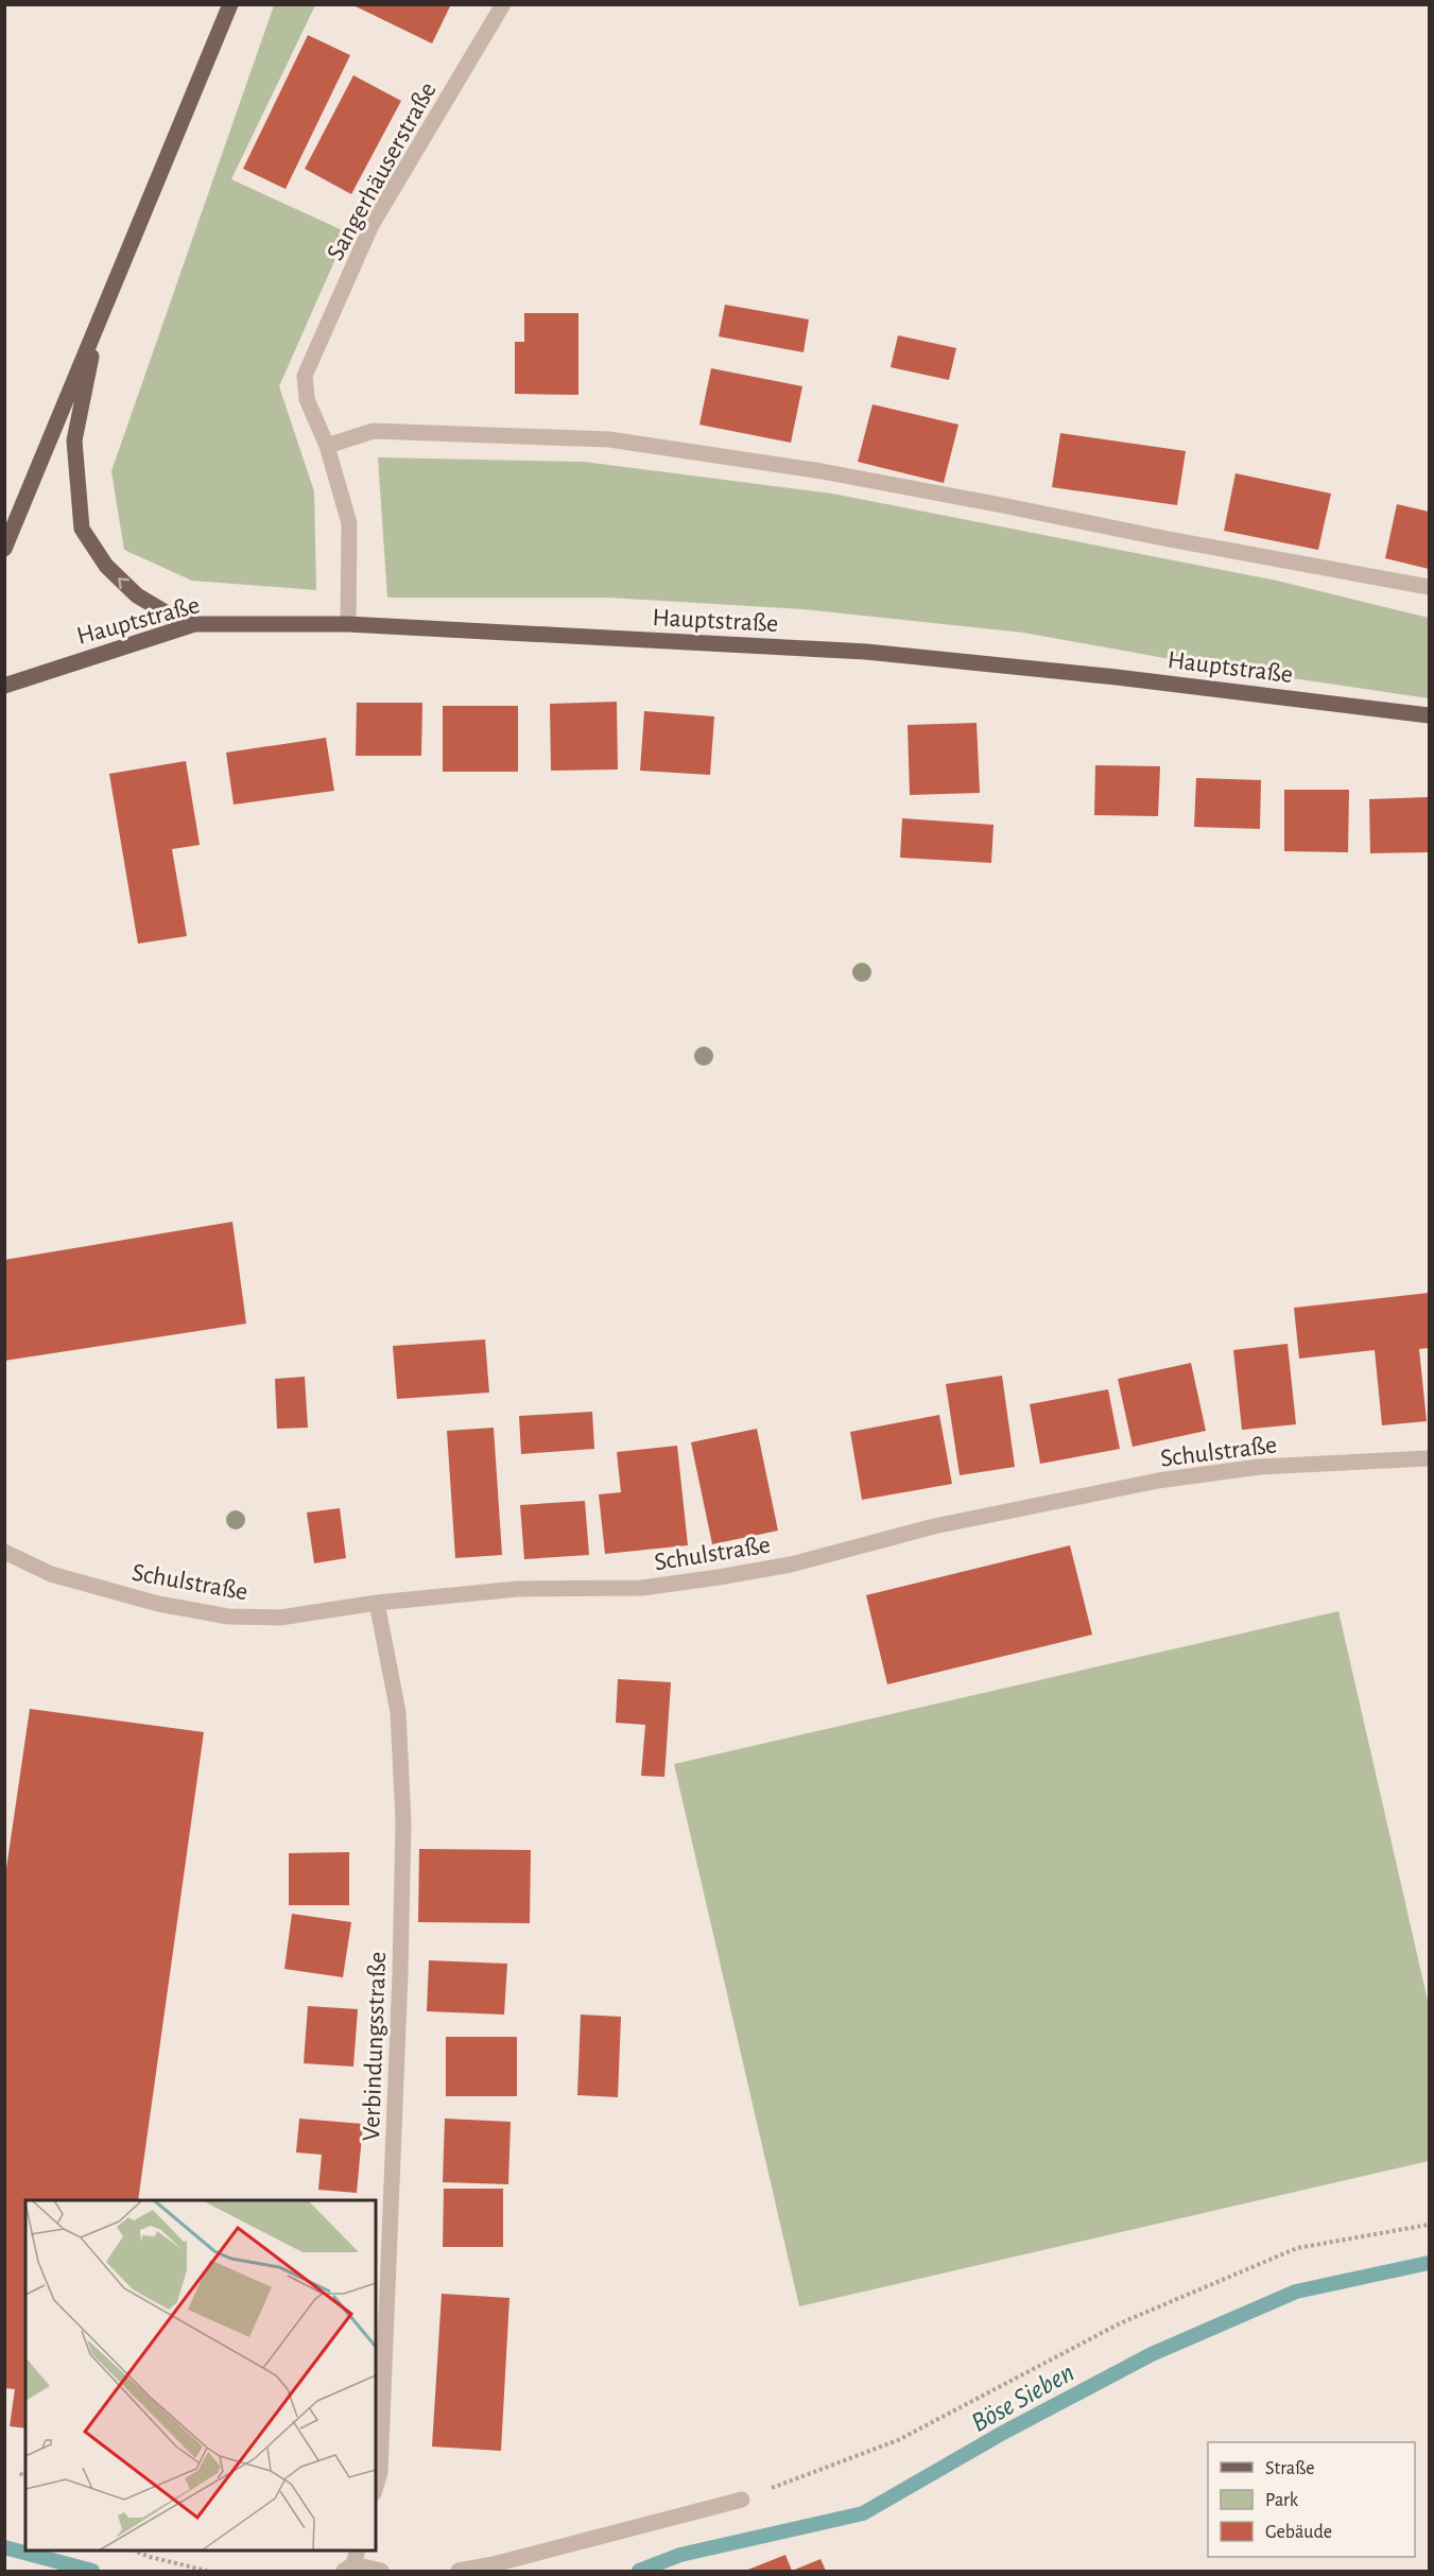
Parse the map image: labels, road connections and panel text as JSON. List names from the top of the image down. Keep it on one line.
{"streets":{"main road":["Hauptstraße"],"street":["Sangerhäuserstraße","Schulstraße","Verbindungsstraße"]},"crossings":[["Sangerhäuserstraße","Hauptstraße"],["Schulstraße","Verbindungsstraße"]],"water":["Böse Sieben"],"legend":["Straße","Park","Gebäude"]}
